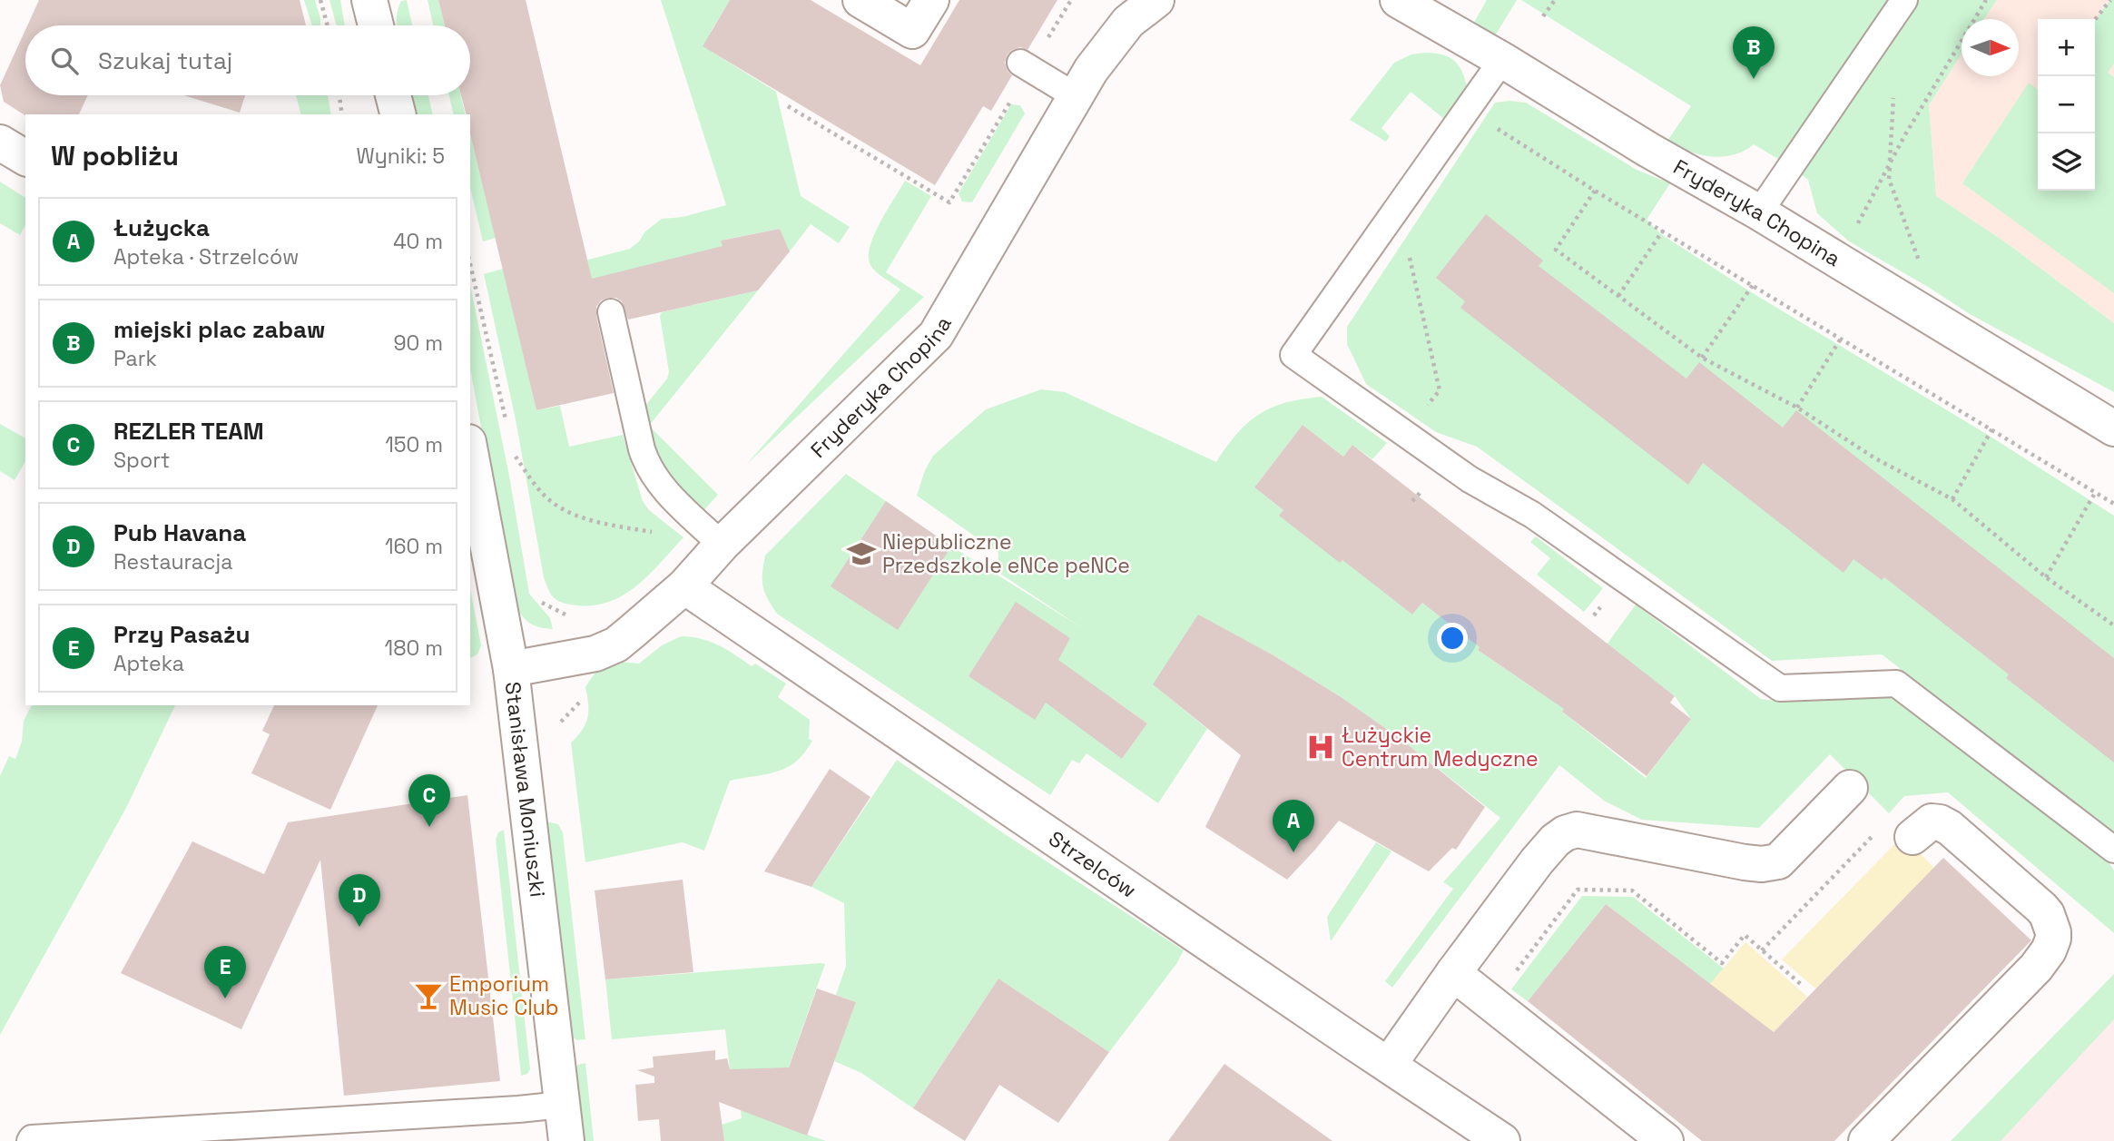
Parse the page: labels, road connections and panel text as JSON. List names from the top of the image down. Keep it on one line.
{"streets":{"street":["Fryderyka Chopina","Stanisława Moniuszki","Strzelców"]},"crossings":[["Fryderyka Chopina","Stanisława Moniuszki"],["Fryderyka Chopina","Strzelców"]],"places":{"school or university":["Niepubliczne Przedszkole eNCe peNCe"],"hospital":["Łużyckie Centrum Medyczne"],"bar":["Emporium Music Club"]},"north":"right","page":{"map_buttons":["+","−"],"search":"Szukaj tutaj","pins":["B","C","A","D","E"],"heading":["W pobliżu","Wyniki: 5"],"list":[{"mark":"A","name":"Łużycka","note":"Apteka · Strzelców","value":"40 m"},{"mark":"B","name":"miejski plac zabaw","note":"Park","value":"90 m"},{"mark":"C","name":"REZLER TEAM","note":"Sport","value":"150 m"},{"mark":"D","name":"Pub Havana","note":"Restauracja","value":"160 m"},{"mark":"E","name":"Przy Pasażu","note":"Apteka","value":"180 m"}]}}
